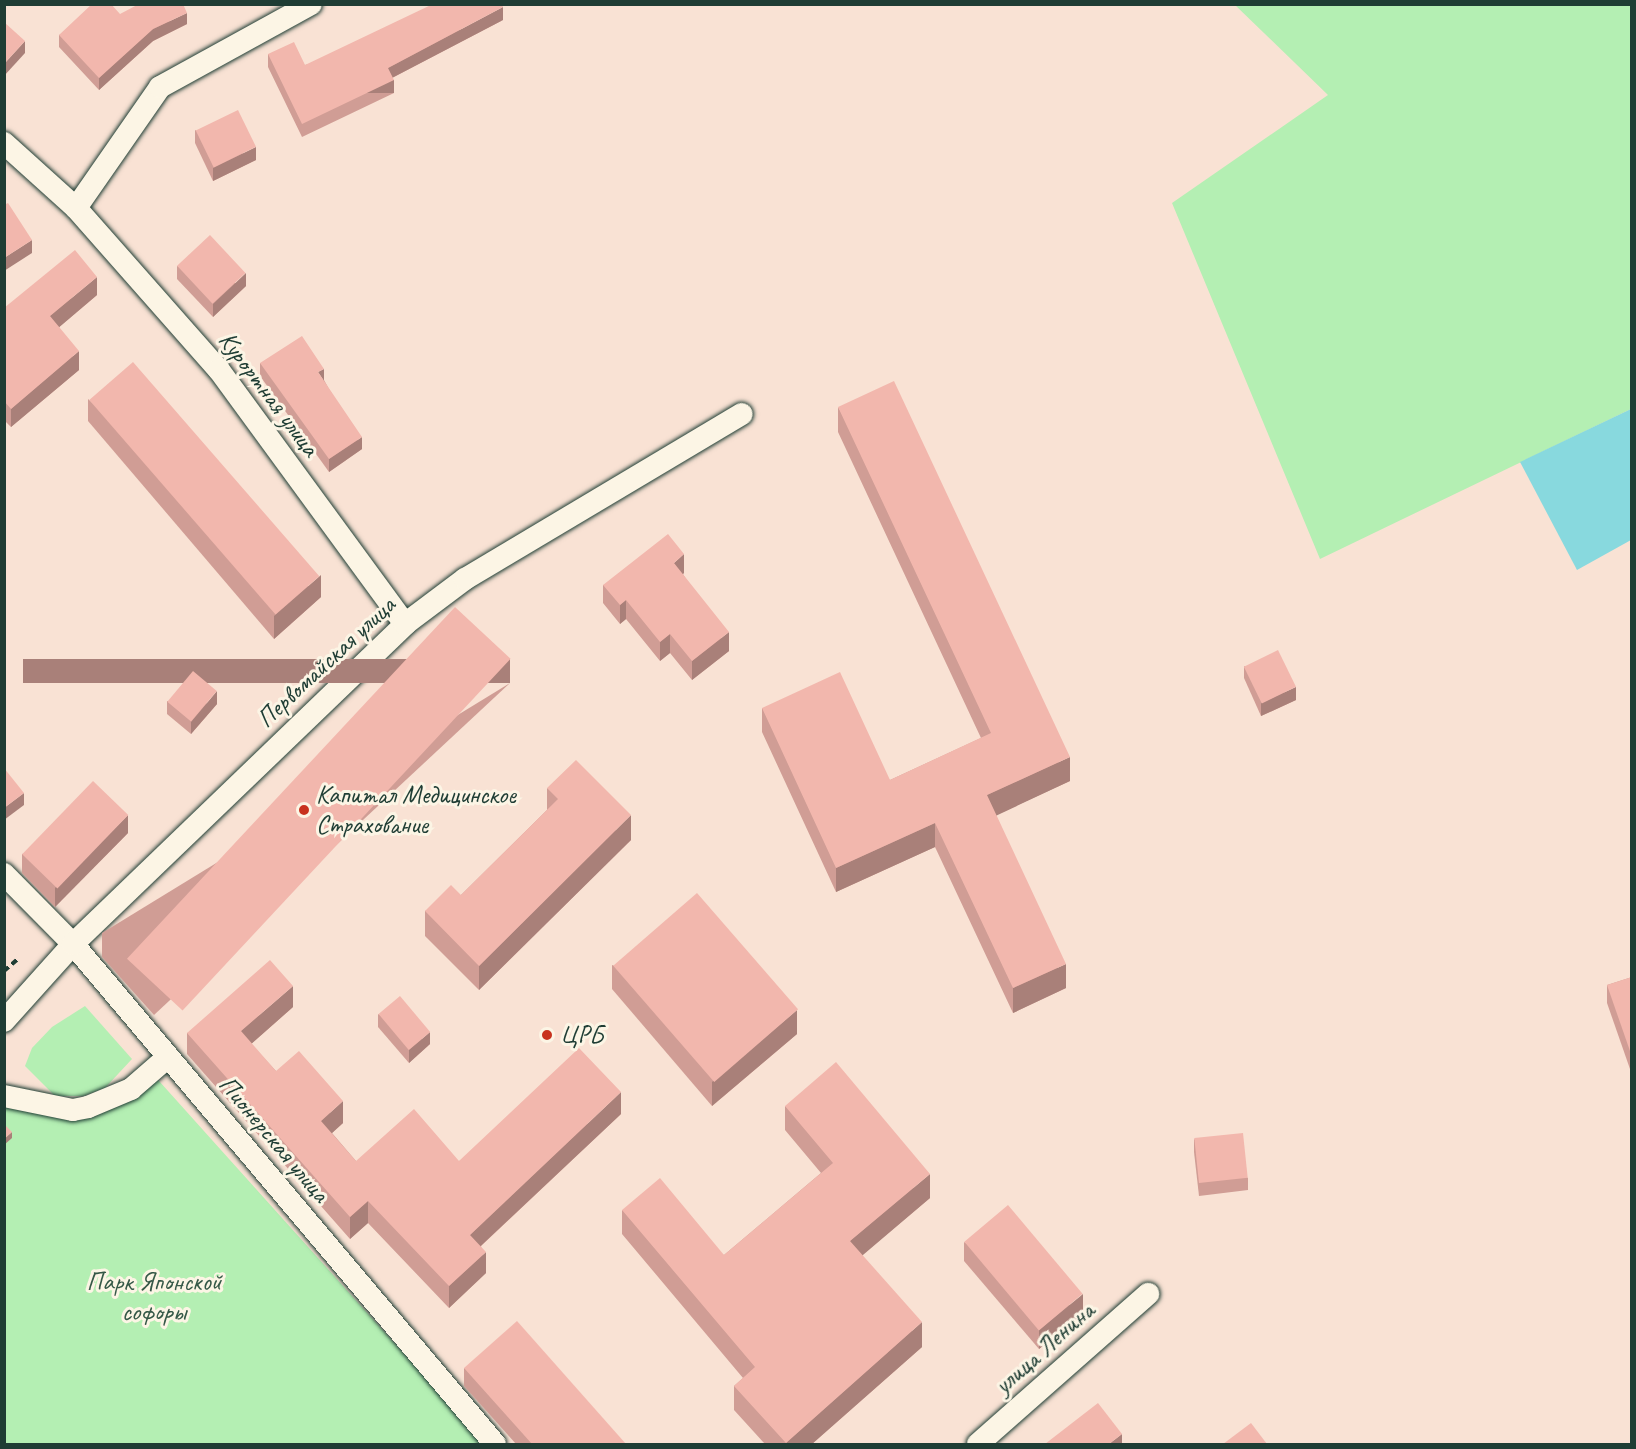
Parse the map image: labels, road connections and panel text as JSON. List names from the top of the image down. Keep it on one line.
{"streets":{"street":["Курортная улица","Первомайская улица","Пионерская улица","улица Ленина"]},"crossings":[["Курортная улица","Первомайская улица"],["Первомайская улица","Пионерская улица"]],"parks":["Парк Японской софоры"],"places":["Капитал Медицинское Страхование","ЦРБ"]}
